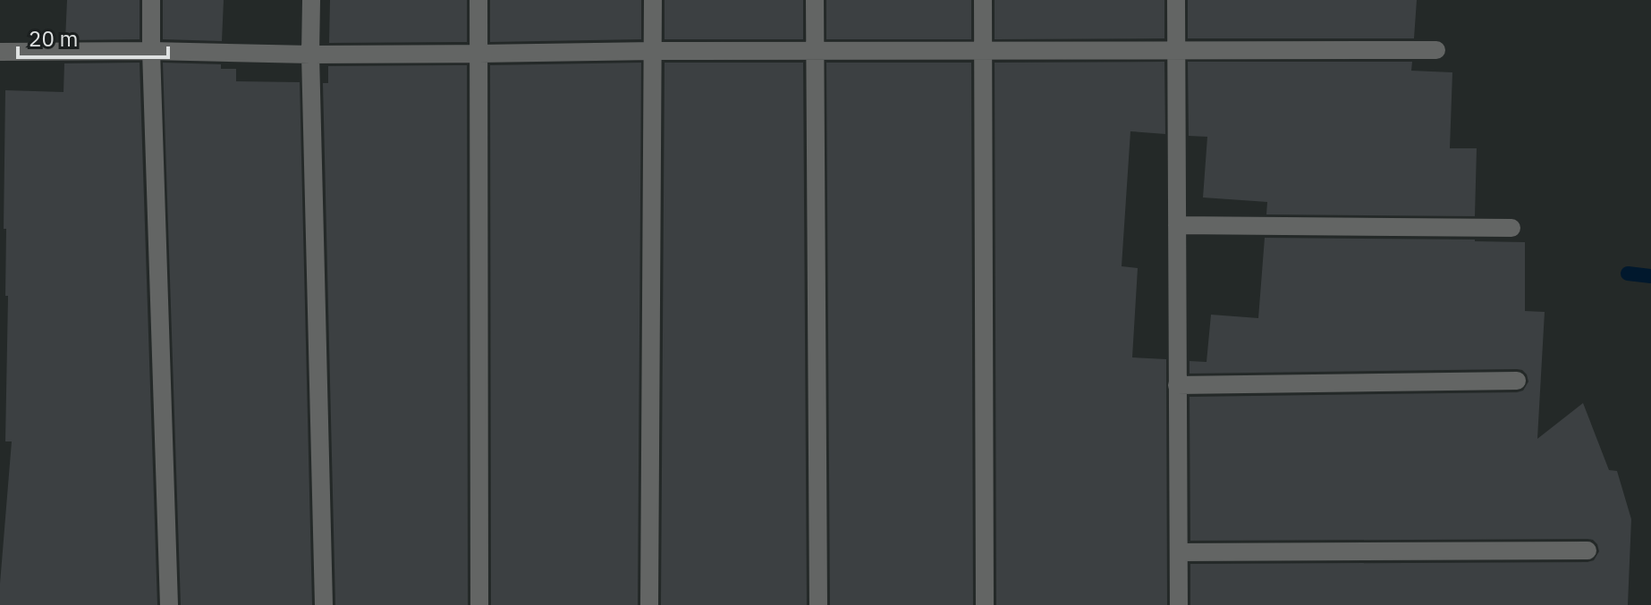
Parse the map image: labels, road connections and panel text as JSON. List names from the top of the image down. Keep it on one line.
{"scale_bar":"20 m"}
